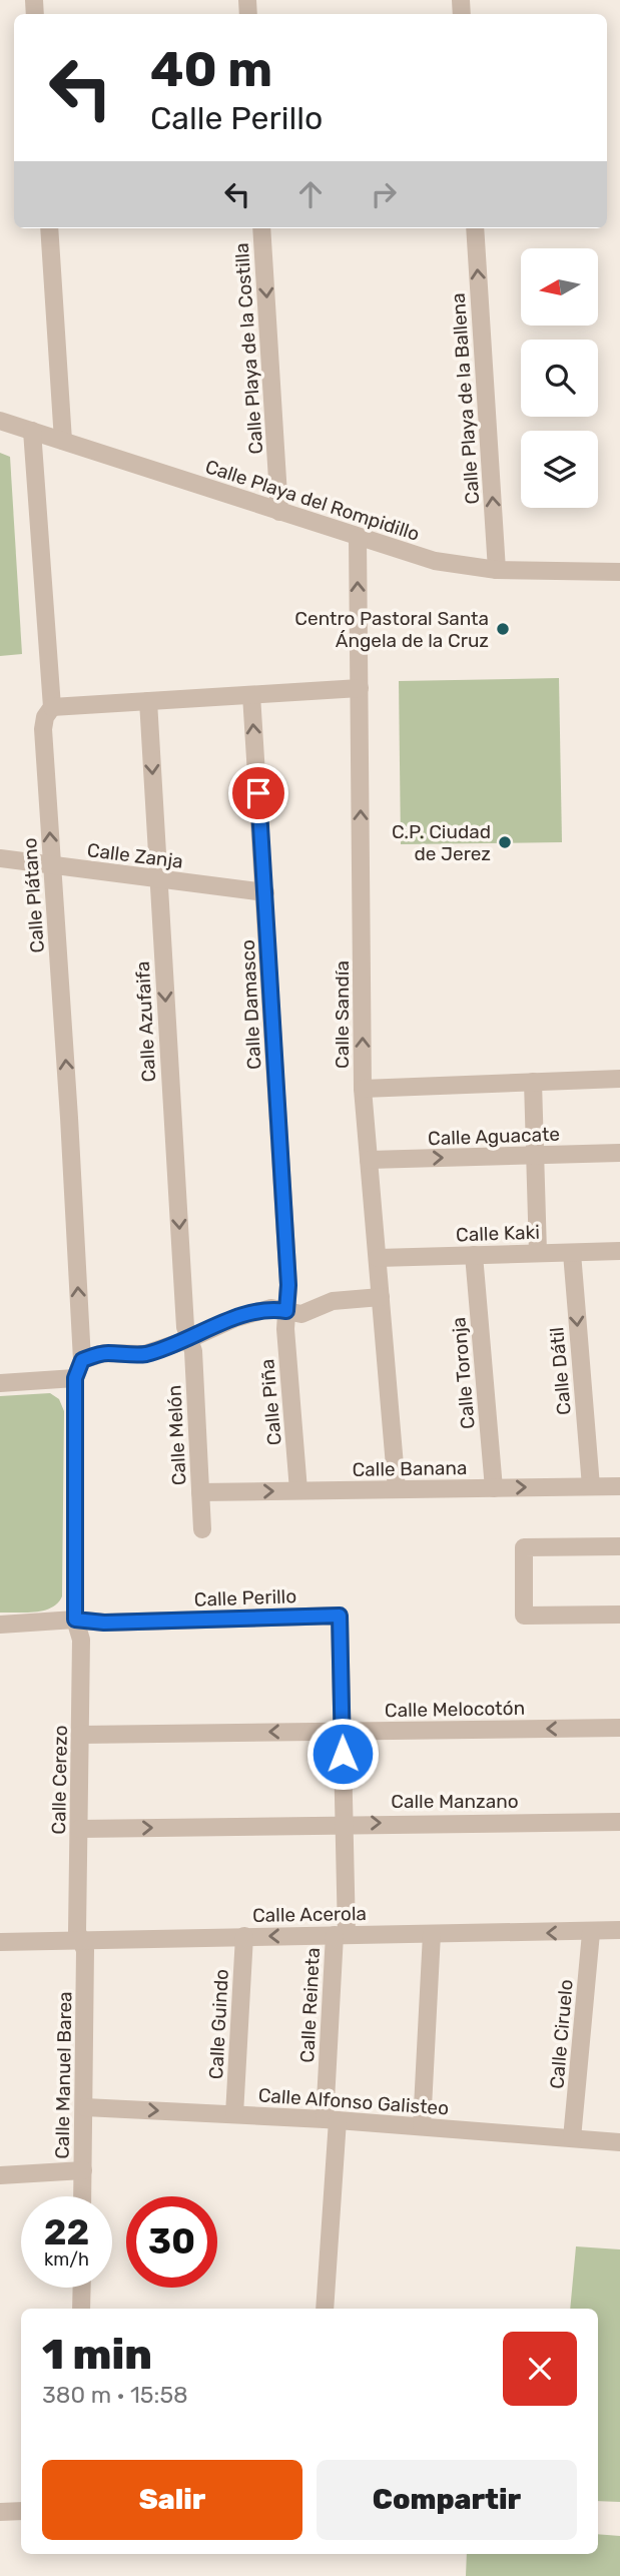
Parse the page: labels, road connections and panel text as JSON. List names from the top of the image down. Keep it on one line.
{"streets":{"street":["Calle Playa de la Costilla","Calle Playa de la Ballena","Calle Playa del Rompidillo","Calle Zanja","Calle Plátano","Calle Damasco","Calle Sandía","Calle Azufaifa","Calle Aguacate","Calle Kaki","Calle Dátil","Calle Toronja","Calle Piña","Calle Melón","Calle Banana","Calle Perillo","Calle Melocotón","Calle Cerezo","Calle Manzano","Calle Acerola","Calle Reineta","Calle Guindo","Calle Ciruelo","Calle Manuel Barea","Calle Alfonso Galisteo"]},"crossings":[["Calle Playa de la Costilla","Calle Playa del Rompidillo"],["Calle Playa de la Ballena","Calle Playa del Rompidillo"],["Calle Playa del Rompidillo","Calle Plátano"],["Calle Playa del Rompidillo","Calle Sandía"],["Calle Zanja","Calle Plátano"],["Calle Zanja","Calle Damasco"],["Calle Zanja","Calle Azufaifa"],["Calle Damasco","Calle Piña"],["Calle Sandía","Calle Aguacate"],["Calle Sandía","Calle Kaki"],["Calle Sandía","Calle Banana"],["Calle Azufaifa","Calle Melón"],["Calle Kaki","Calle Dátil"],["Calle Kaki","Calle Toronja"],["Calle Dátil","Calle Banana"],["Calle Toronja","Calle Banana"],["Calle Piña","Calle Banana"],["Calle Melón","Calle Banana"],["Calle Perillo","Calle Melocotón"],["Calle Perillo","Calle Cerezo"],["Calle Perillo","Calle Manzano"],["Calle Perillo","Calle Acerola"],["Calle Perillo","Calle Reineta"],["Calle Melocotón","Calle Cerezo"],["Calle Cerezo","Calle Manzano"],["Calle Cerezo","Calle Acerola"],["Calle Cerezo","Calle Manuel Barea"],["Calle Acerola","Calle Reineta"],["Calle Acerola","Calle Guindo"],["Calle Acerola","Calle Ciruelo"],["Calle Acerola","Calle Manuel Barea"],["Calle Reineta","Calle Alfonso Galisteo"],["Calle Guindo","Calle Alfonso Galisteo"],["Calle Ciruelo","Calle Alfonso Galisteo"],["Calle Manuel Barea","Calle Alfonso Galisteo"]],"one_way":["Calle Playa de la Costilla","Calle Playa de la Ballena","Calle Plátano","Calle Sandía","Calle Azufaifa","Calle Dátil","Calle Banana","Calle Melocotón","Calle Manzano","Calle Acerola"],"places":["Centro Pastoral Santa Ángela de la Cruz","C.P. Ciudad de Jerez"],"north":"left","page":{"turn":["40 m","Calle Perillo"],"speed":"22 km/h","limit":"30","heading":["1 min","380 m · 15:58"],"buttons":["Salir","Compartir"]}}
